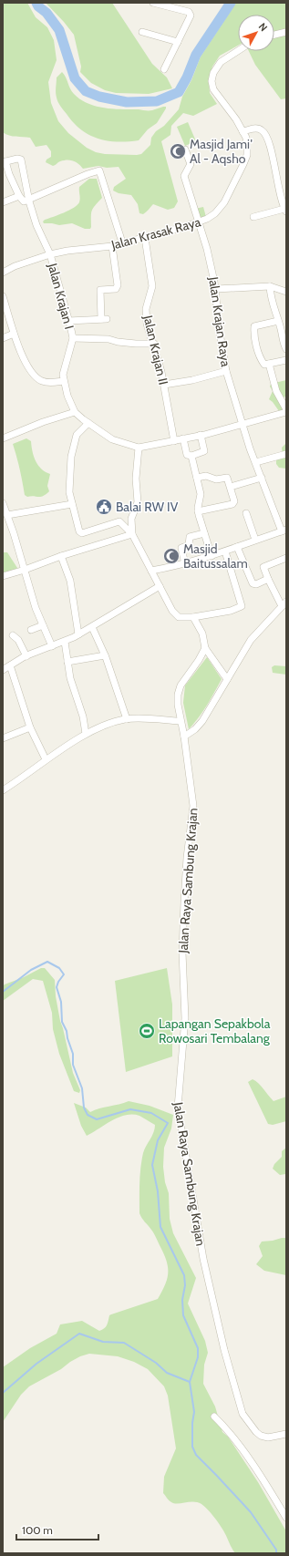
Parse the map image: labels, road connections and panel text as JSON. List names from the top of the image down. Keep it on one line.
{"streets":{"street":["Jalan Krasak Raya","Jalan Krajan I","Jalan Krajan Raya","Jalan Krajan II","Jalan Raya Sambung Krajan"]},"crossings":[["Jalan Krasak Raya","Jalan Krajan I"],["Jalan Krasak Raya","Jalan Krajan Raya"],["Jalan Krasak Raya","Jalan Krajan II"]],"places":{"mosque":["Masjid Jami' Al - Aqsho","Masjid Baitussalam"],"public building":["Balai RW IV"],"sports":["Lapangan Sepakbola Rowosari Tembalang"]},"scale_bar":"100 m","north":"top right"}
